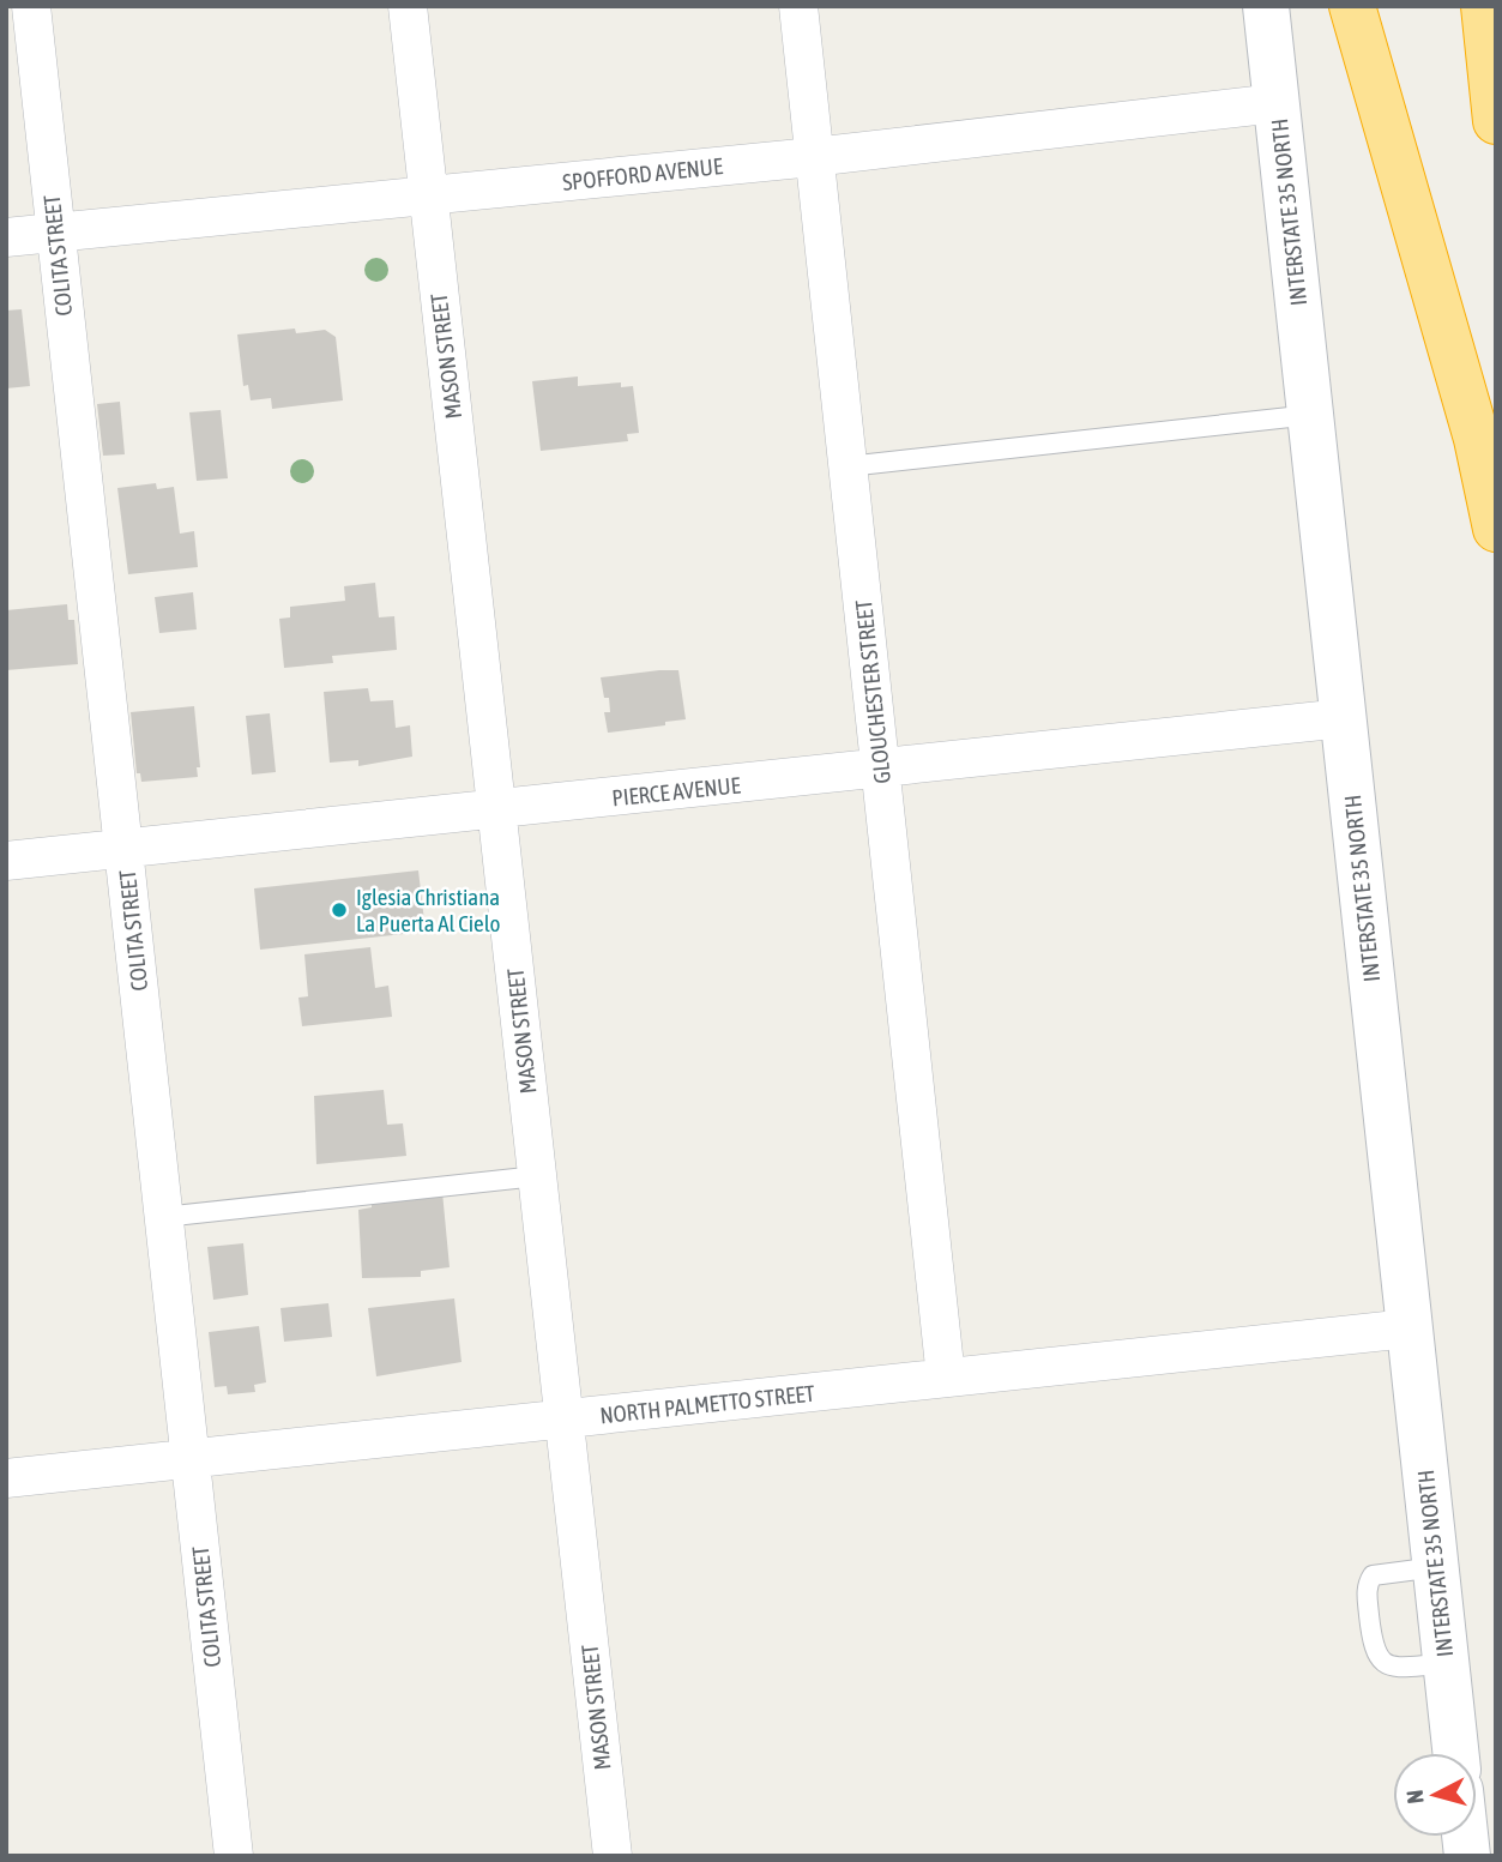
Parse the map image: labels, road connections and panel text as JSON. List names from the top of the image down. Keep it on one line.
{"streets":{"main road":["INTERSTATE 35 NORTH"],"street":["SPOFFORD AVENUE","COLITA STREET","MASON STREET","GLOUCHESTER STREET","PIERCE AVENUE","NORTH PALMETTO STREET"]},"crossings":[["SPOFFORD AVENUE","INTERSTATE 35 NORTH"],["SPOFFORD AVENUE","COLITA STREET"],["SPOFFORD AVENUE","MASON STREET"],["SPOFFORD AVENUE","GLOUCHESTER STREET"],["INTERSTATE 35 NORTH","PIERCE AVENUE"],["INTERSTATE 35 NORTH","NORTH PALMETTO STREET"],["COLITA STREET","PIERCE AVENUE"],["COLITA STREET","NORTH PALMETTO STREET"],["MASON STREET","PIERCE AVENUE"],["MASON STREET","NORTH PALMETTO STREET"],["GLOUCHESTER STREET","PIERCE AVENUE"],["GLOUCHESTER STREET","NORTH PALMETTO STREET"]],"places":["Iglesia Christiana La Puerta Al Cielo"],"north":"left"}
